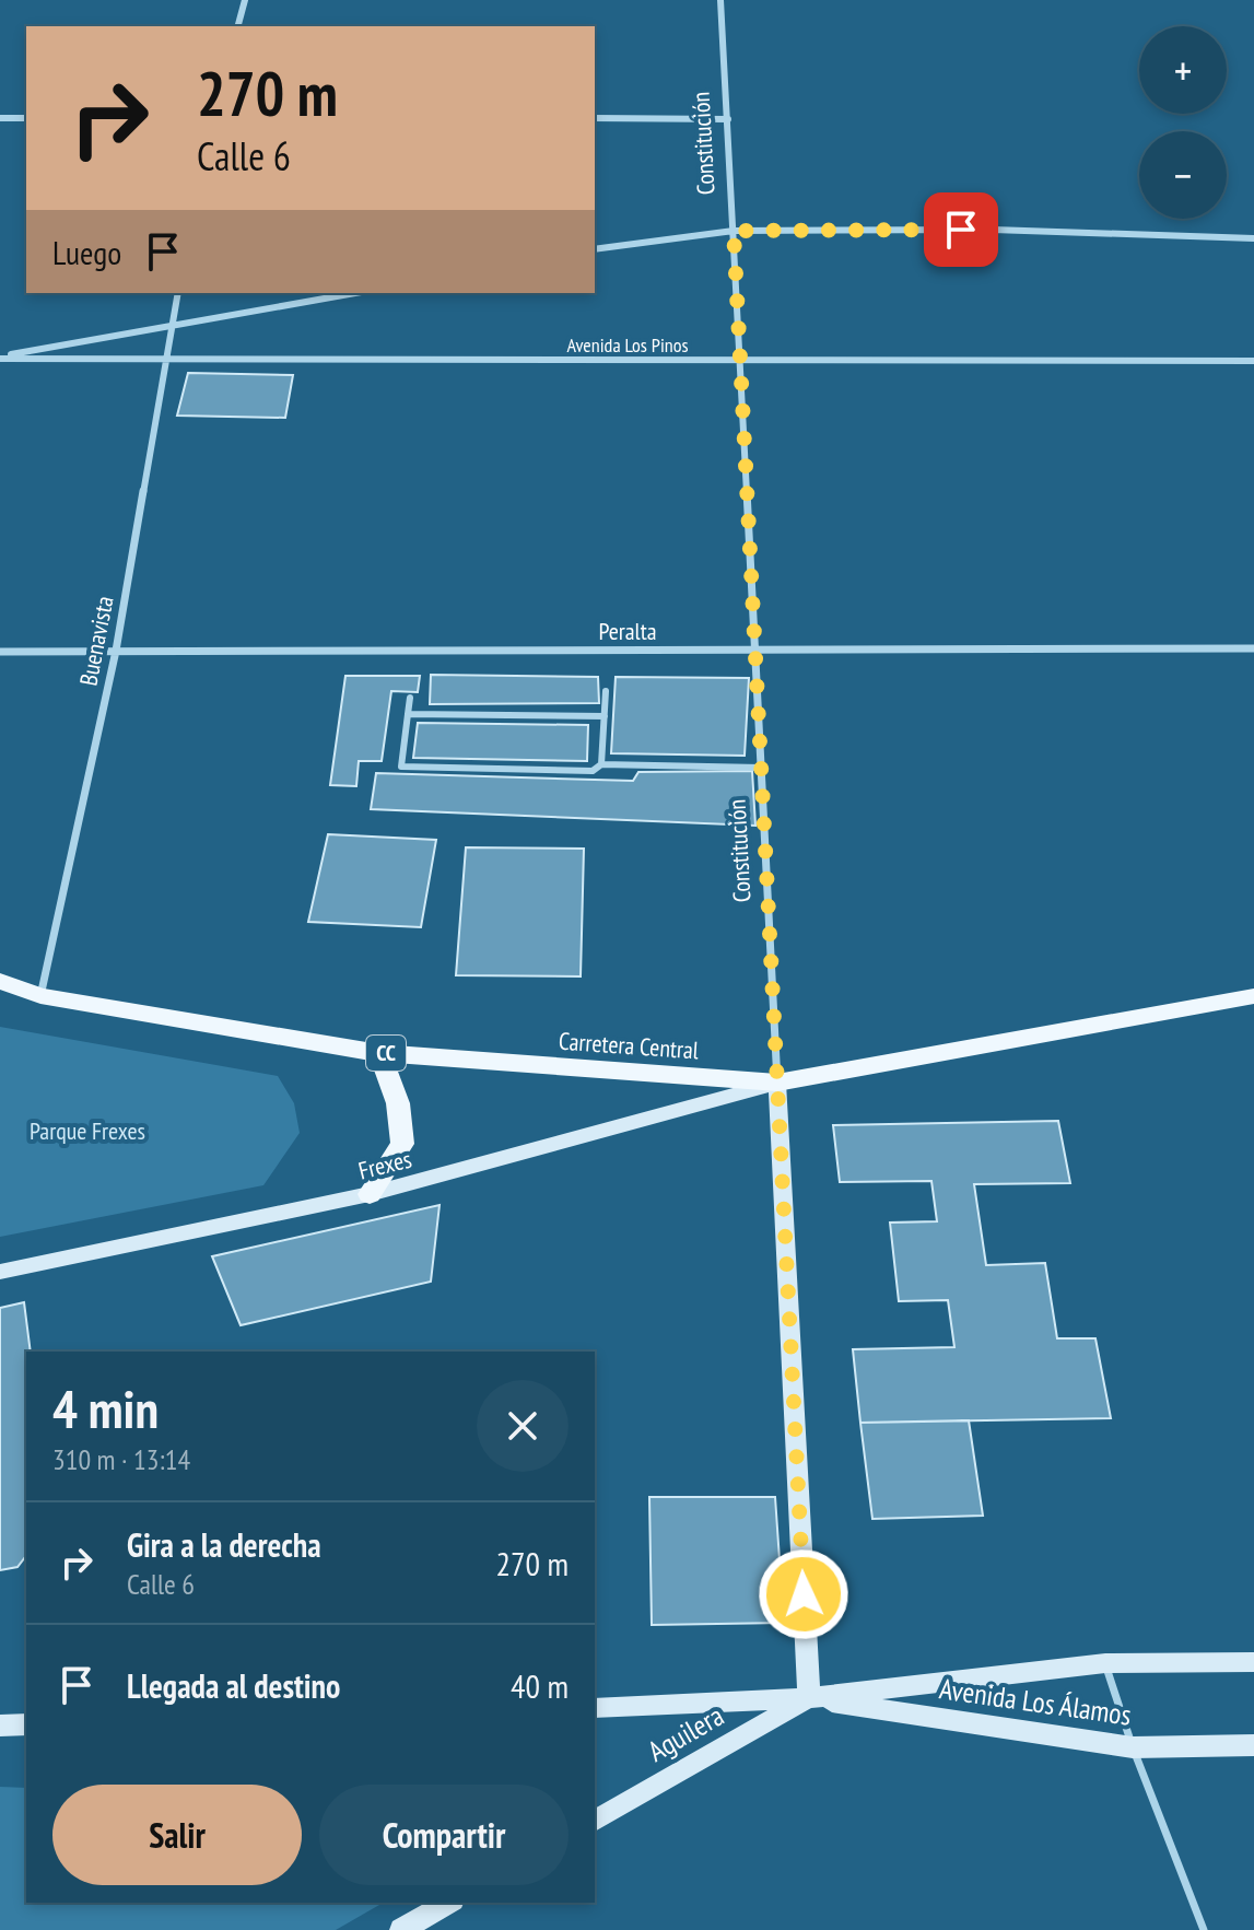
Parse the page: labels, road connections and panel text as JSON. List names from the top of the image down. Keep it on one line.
{"streets":{"main road":["Constitución","Carretera Central","CC","Frexes","Avenida Los Álamos","Aguilera"],"street":["Avenida Los Pinos","Peralta","Buenavista"]},"crossings":[["Constitución","Avenida Los Pinos"],["Constitución","Peralta"],["Constitución","Carretera Central"],["Constitución","Frexes"],["Constitución","Avenida Los Álamos"],["Constitución","Aguilera"],["Avenida Los Pinos","Buenavista"],["Peralta","Buenavista"],["Buenavista","Carretera Central"],["Carretera Central","Frexes"],["Avenida Los Álamos","Aguilera"]],"parks":["Parque Frexes"],"page":{"map_buttons":["+","−"],"turn":["270 m","Calle 6"],"then":"Luego","heading":["4 min","310 m · 13:14"],"list":[{"name":"Gira a la derecha","note":"Calle 6","value":"270 m"},{"name":"Llegada al destino","value":"40 m"}],"buttons":["Salir","Compartir"]}}
